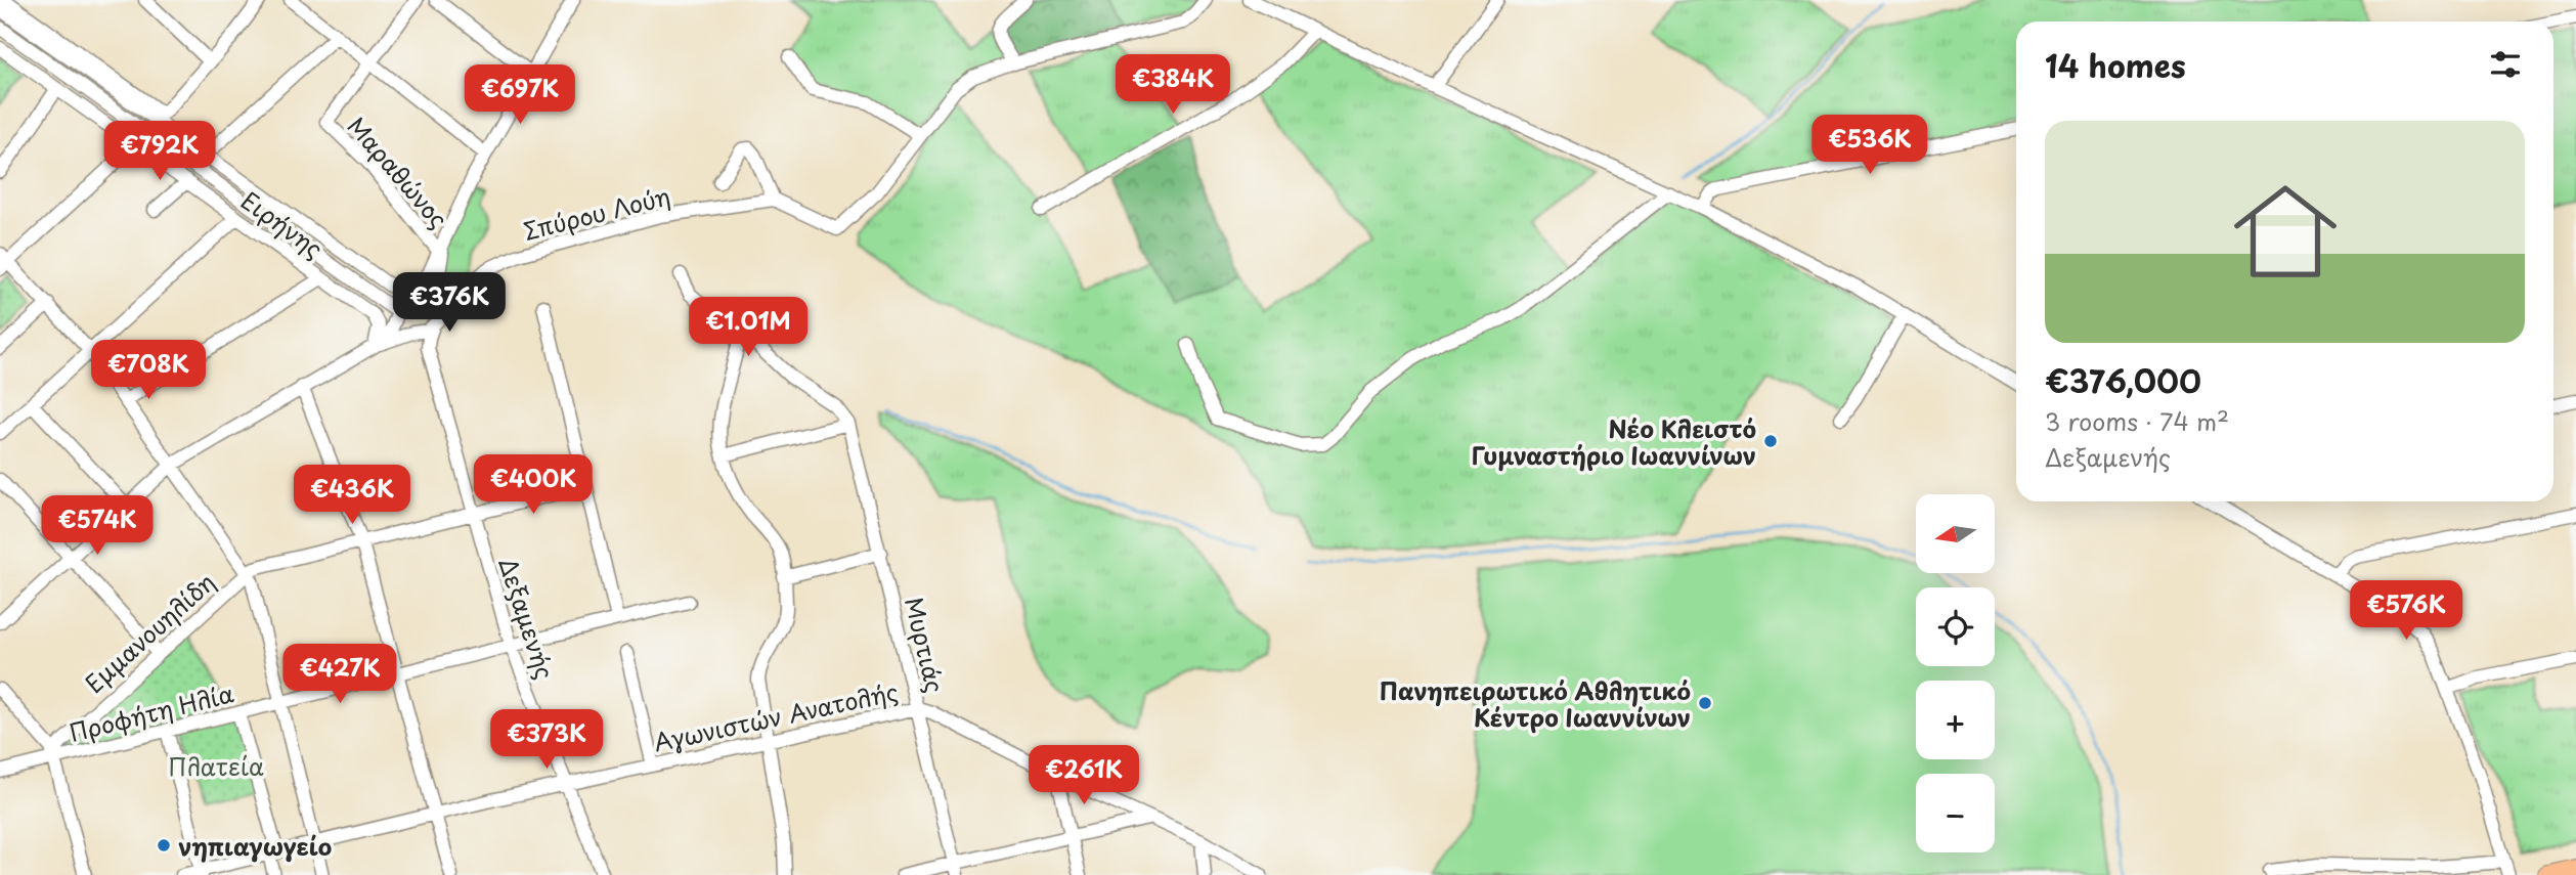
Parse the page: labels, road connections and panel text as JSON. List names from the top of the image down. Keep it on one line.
{"streets":{"street":["Μαραθώνος","Σπύρου Λούη","Ειρήνης","Δεξαμενής","Εμμανουηλίδη","Μυρτιάς","Προφήτη Ηλία","Αγωνιστών Ανατολής"]},"crossings":[["Δεξαμενής","Προφήτη Ηλία"],["Δεξαμενής","Αγωνιστών Ανατολής"],["Εμμανουηλίδη","Προφήτη Ηλία"],["Μυρτιάς","Αγωνιστών Ανατολής"]],"parks":["Πλατεία"],"places":["Νέο Κλειστό Γυμναστήριο Ιωαννίνων","Πανηπειρωτικό Αθλητικό Κέντρο Ιωαννίνων","νηπιαγωγείο"],"north":"left","page":{"heading":"14 homes","price":["€384K","€697K","€536K","€792K","€376K","€1.01M","€708K","€400K","€436K","€574K","€576K","€427K","€373K","€261K"],"list":[{"name":"€376,000","note":"3 rooms · 74 m² · Δεξαμενής"}],"map_buttons":["+","−"]}}
